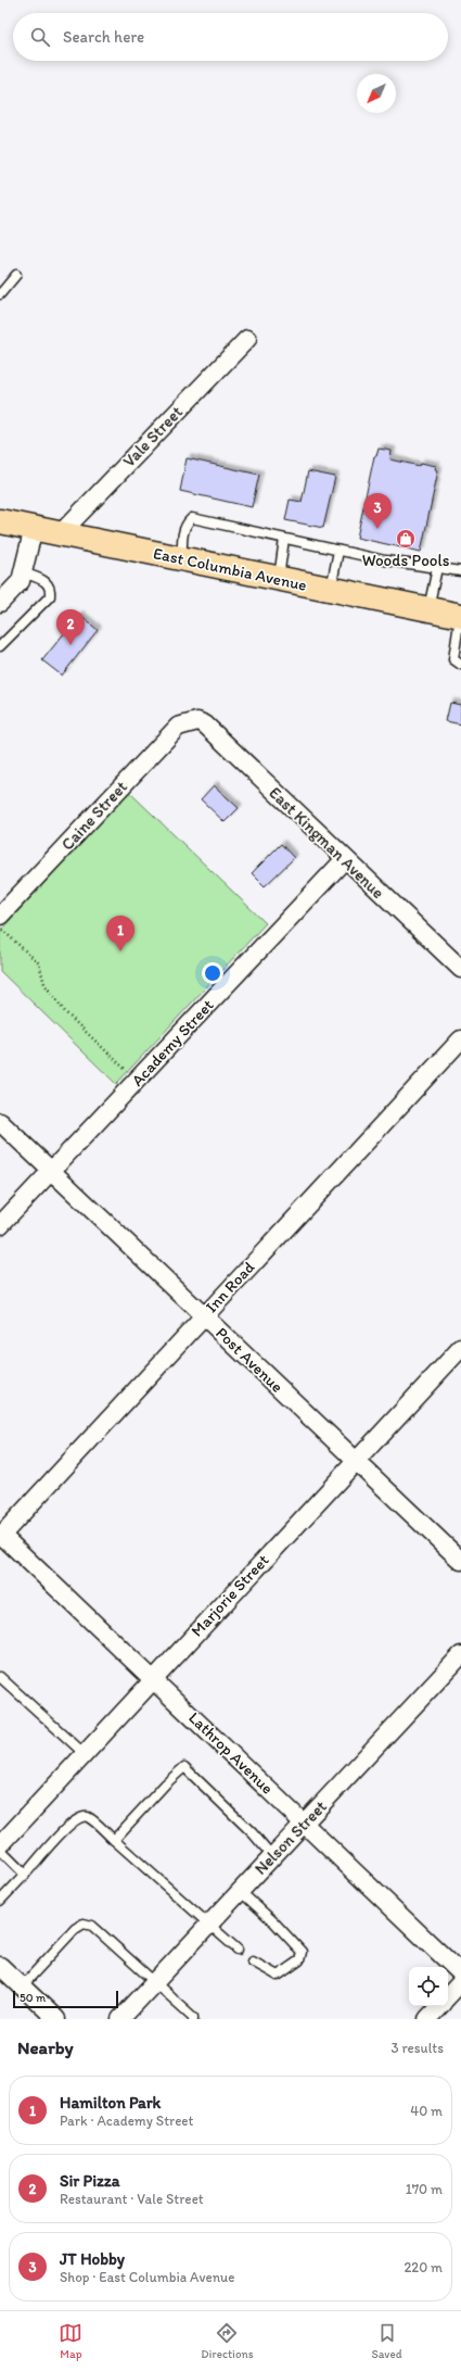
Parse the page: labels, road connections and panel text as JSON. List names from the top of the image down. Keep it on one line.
{"streets":{"main road":["East Columbia Avenue"],"street":["Vale Street","Caine Street","East Kingman Avenue","Academy Street","Inn Road","Post Avenue","Marjorie Street","Lathrop Avenue","Nelson Street"]},"crossings":[["Vale Street","East Columbia Avenue"],["Caine Street","East Kingman Avenue"],["East Kingman Avenue","Academy Street"],["Academy Street","Post Avenue"],["Inn Road","Post Avenue"],["Inn Road","Lathrop Avenue"],["Post Avenue","Marjorie Street"],["Marjorie Street","Lathrop Avenue"],["Lathrop Avenue","Nelson Street"]],"places":{"shop":["Woods Pools"]},"scale_bar":"50 m","north":"bottom left","page":{"search":"Search here","pins":["3","2","1"],"scale":"50 m","heading":["Nearby","3 results"],"list":[{"mark":"1","name":"Hamilton Park","note":"Park · Academy Street","value":"40 m"},{"mark":"2","name":"Sir Pizza","note":"Restaurant · Vale Street","value":"170 m"},{"mark":"3","name":"JT Hobby","note":"Shop · East Columbia Avenue","value":"220 m"}],"nav":["Map","Directions","Saved"]}}
